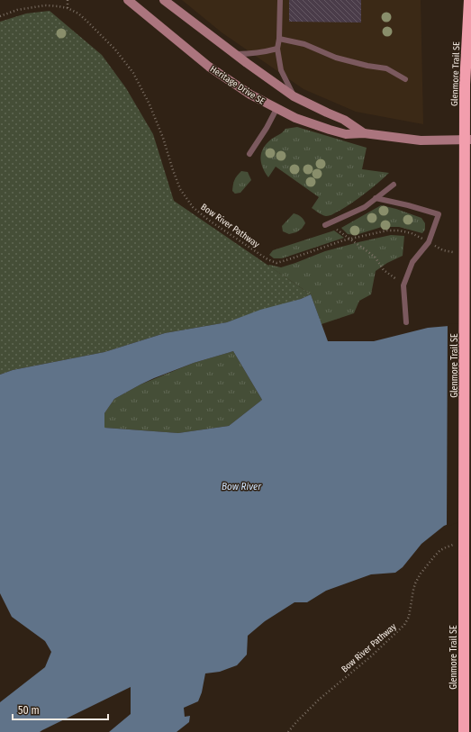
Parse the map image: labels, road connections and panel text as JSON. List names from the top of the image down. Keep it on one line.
{"streets":{"highway":["Glenmore Trail SE"],"main road":["Heritage Drive SE"],"path":["Bow River Pathway"]},"crossings":[["Glenmore Trail SE","Bow River Pathway"]],"water":["Bow River"],"scale_bar":"50 m"}
